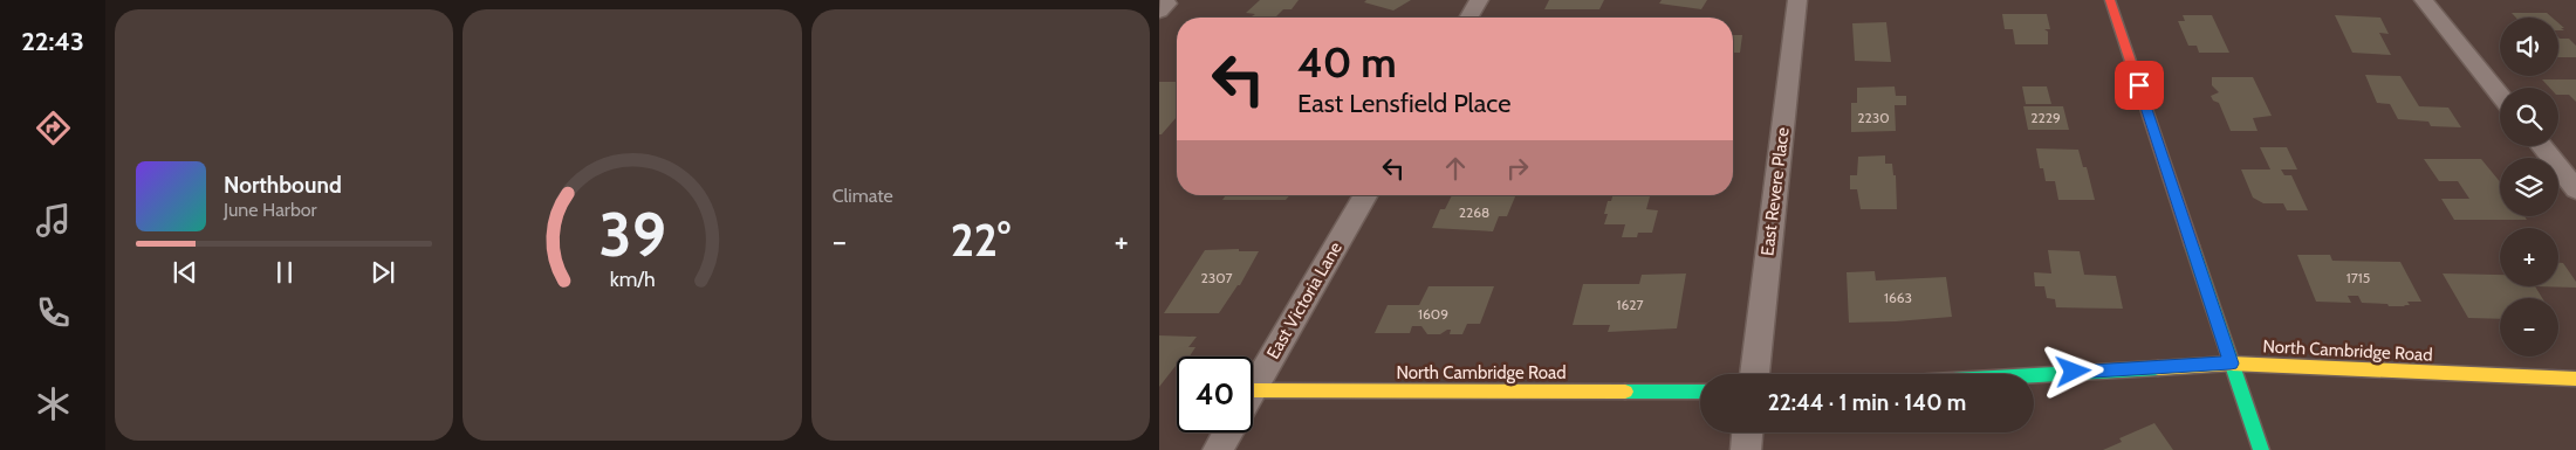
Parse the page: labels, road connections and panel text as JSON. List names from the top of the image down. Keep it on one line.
{"streets":{"street":["East Revere Place","East Victoria Lane","North Cambridge Road"]},"house_numbers":["2230","2229","2268","2307","1715","1663","1627","1609"],"page":{"tabs":"22:43","tile":"Climate","map_buttons":["+","−"],"turn":["40 m","East Lensfield Place"],"song":["Northbound","June Harbor"],"heat":["−","22°","+"],"limit":"40","trip":"22:44 · 1 min · 140 m","gauge":["39","km/h"]}}
